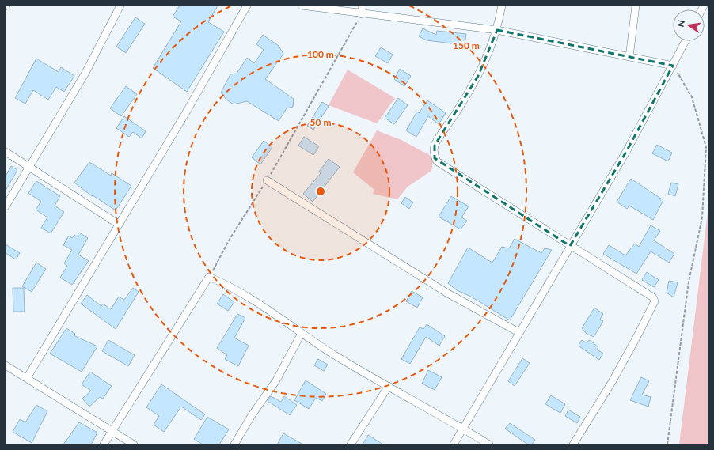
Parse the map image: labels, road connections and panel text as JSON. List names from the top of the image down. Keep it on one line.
{"north":"left","rings":["150 m","100 m","50 m"]}
